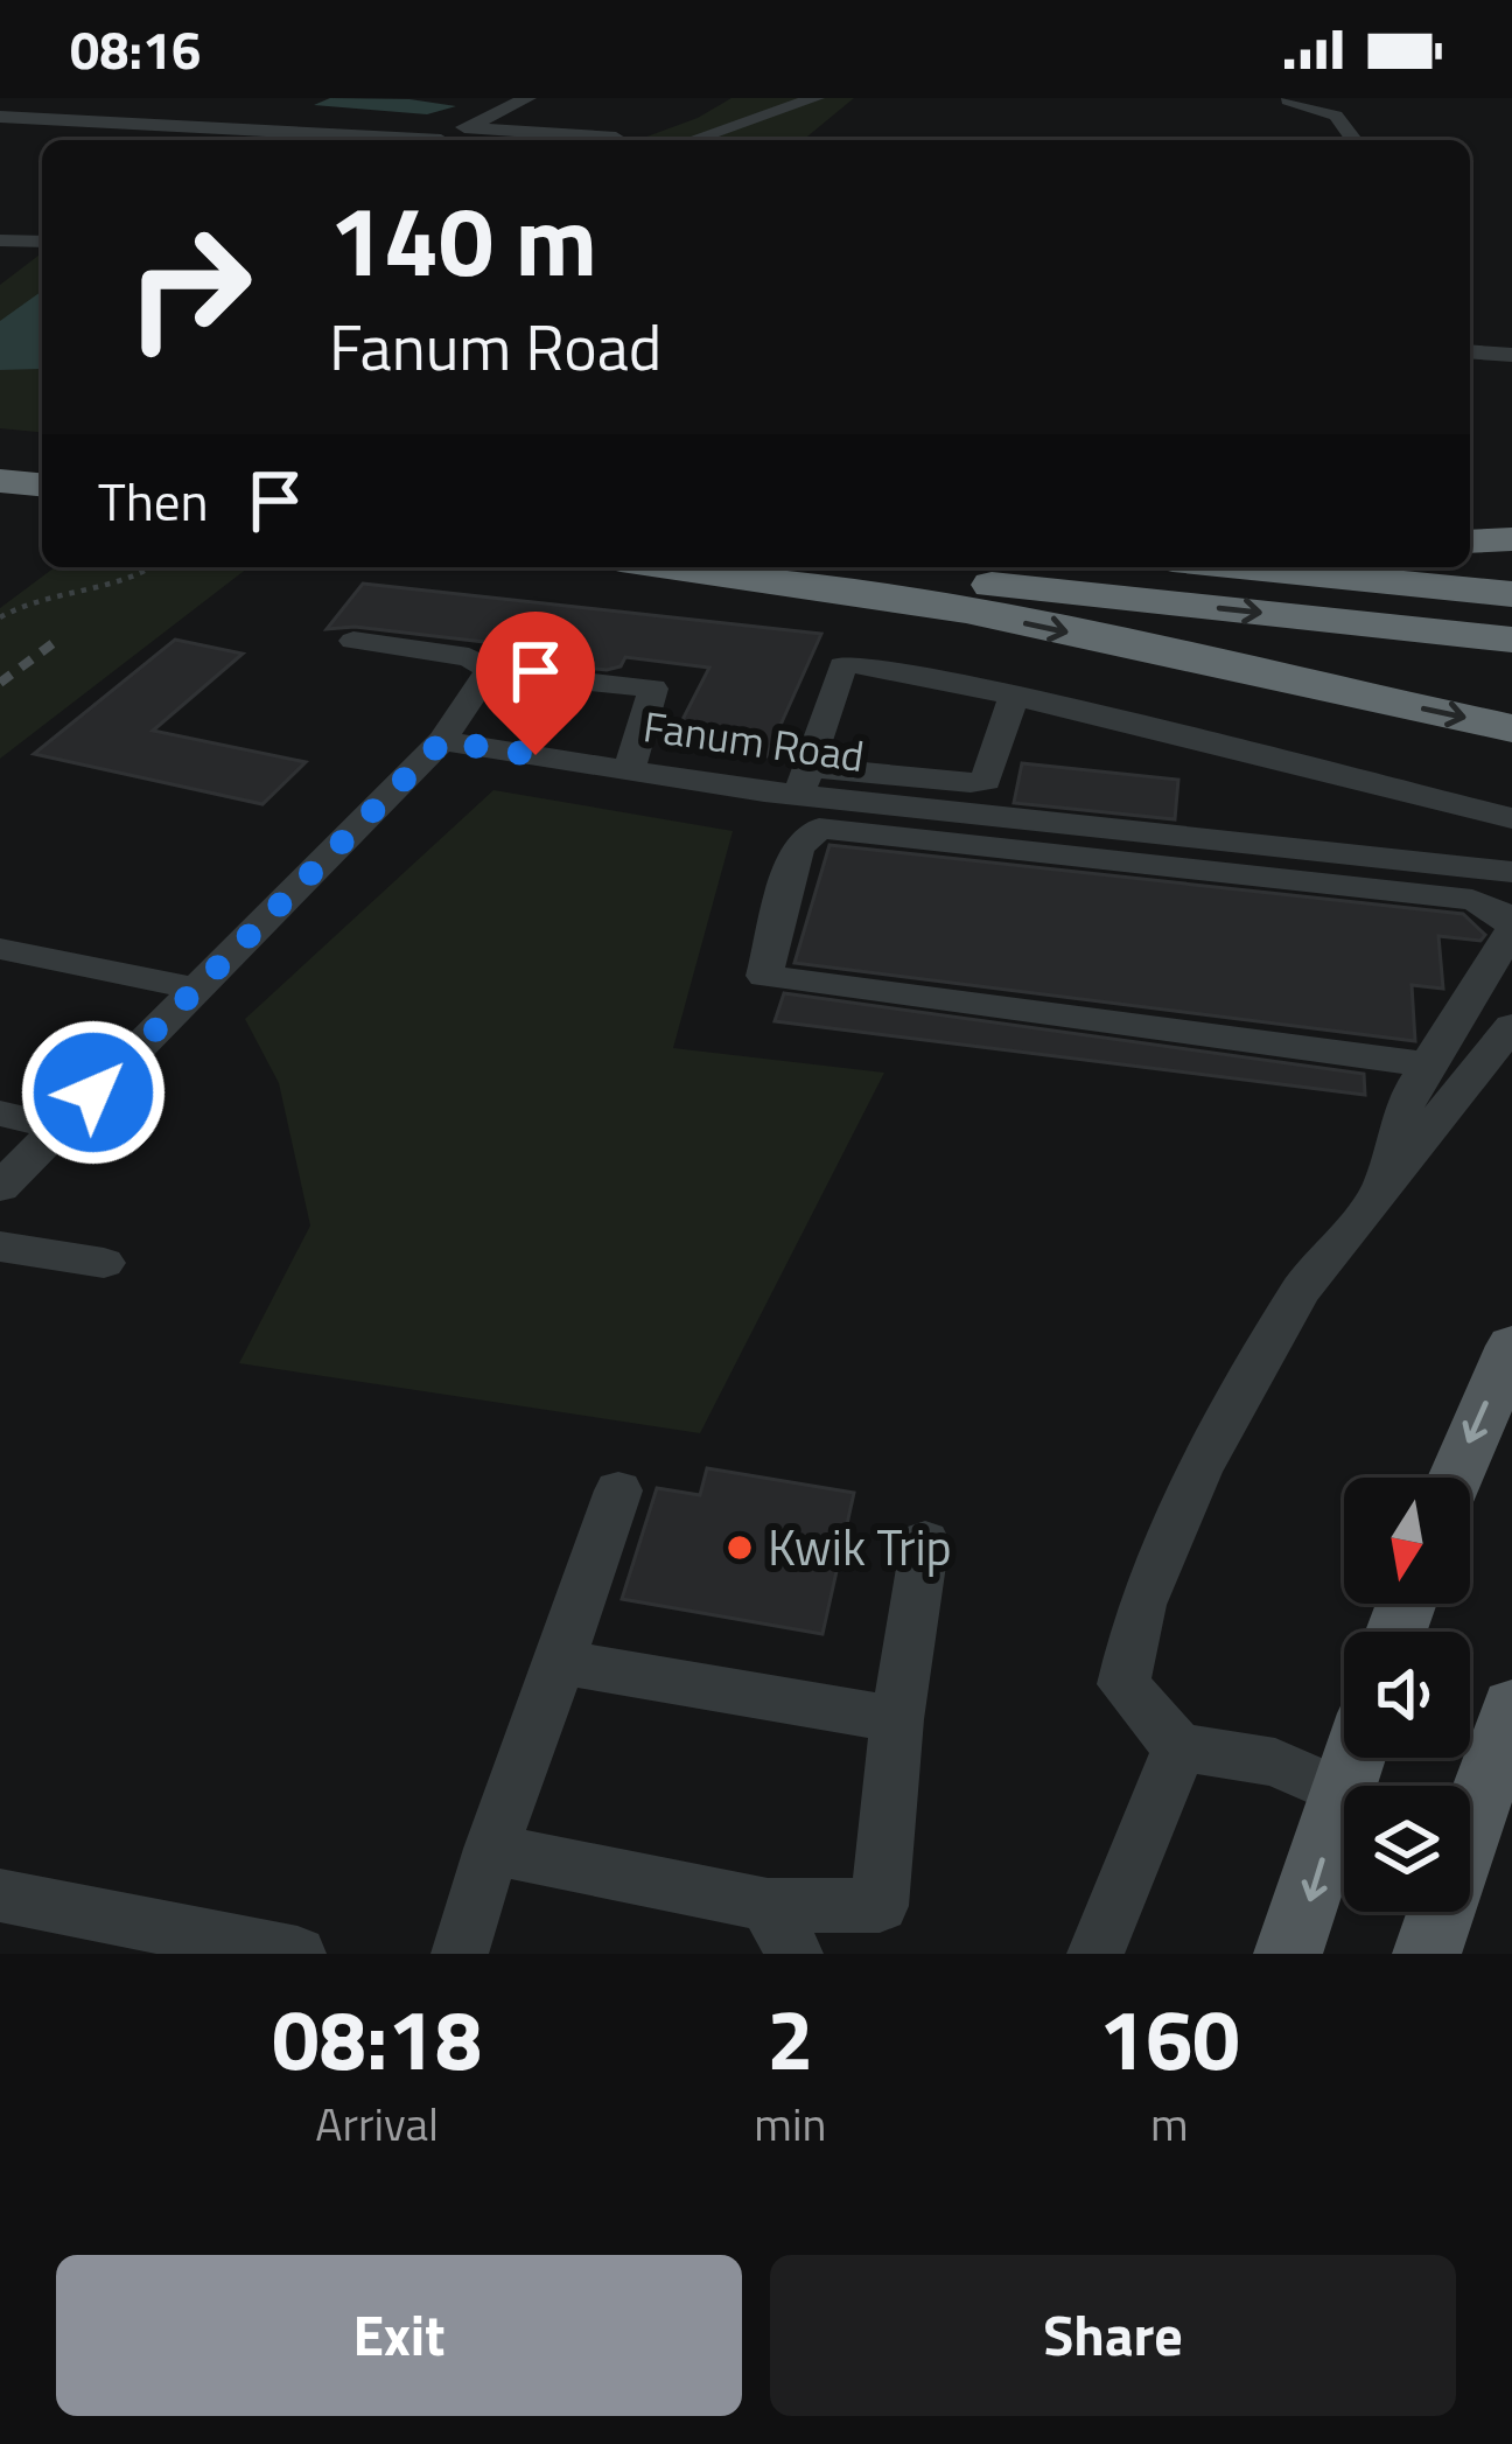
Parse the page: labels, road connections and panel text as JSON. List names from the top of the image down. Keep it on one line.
{"streets":{"street":["Fanum Road"]},"places":["Kwik Trip"],"north":"bottom","page":{"status":"08:16","turn":["140 m","Fanum Road"],"then":"Then","eta":["08:18","Arrival","2","min","160","m"],"buttons":["Exit","Share"]}}
